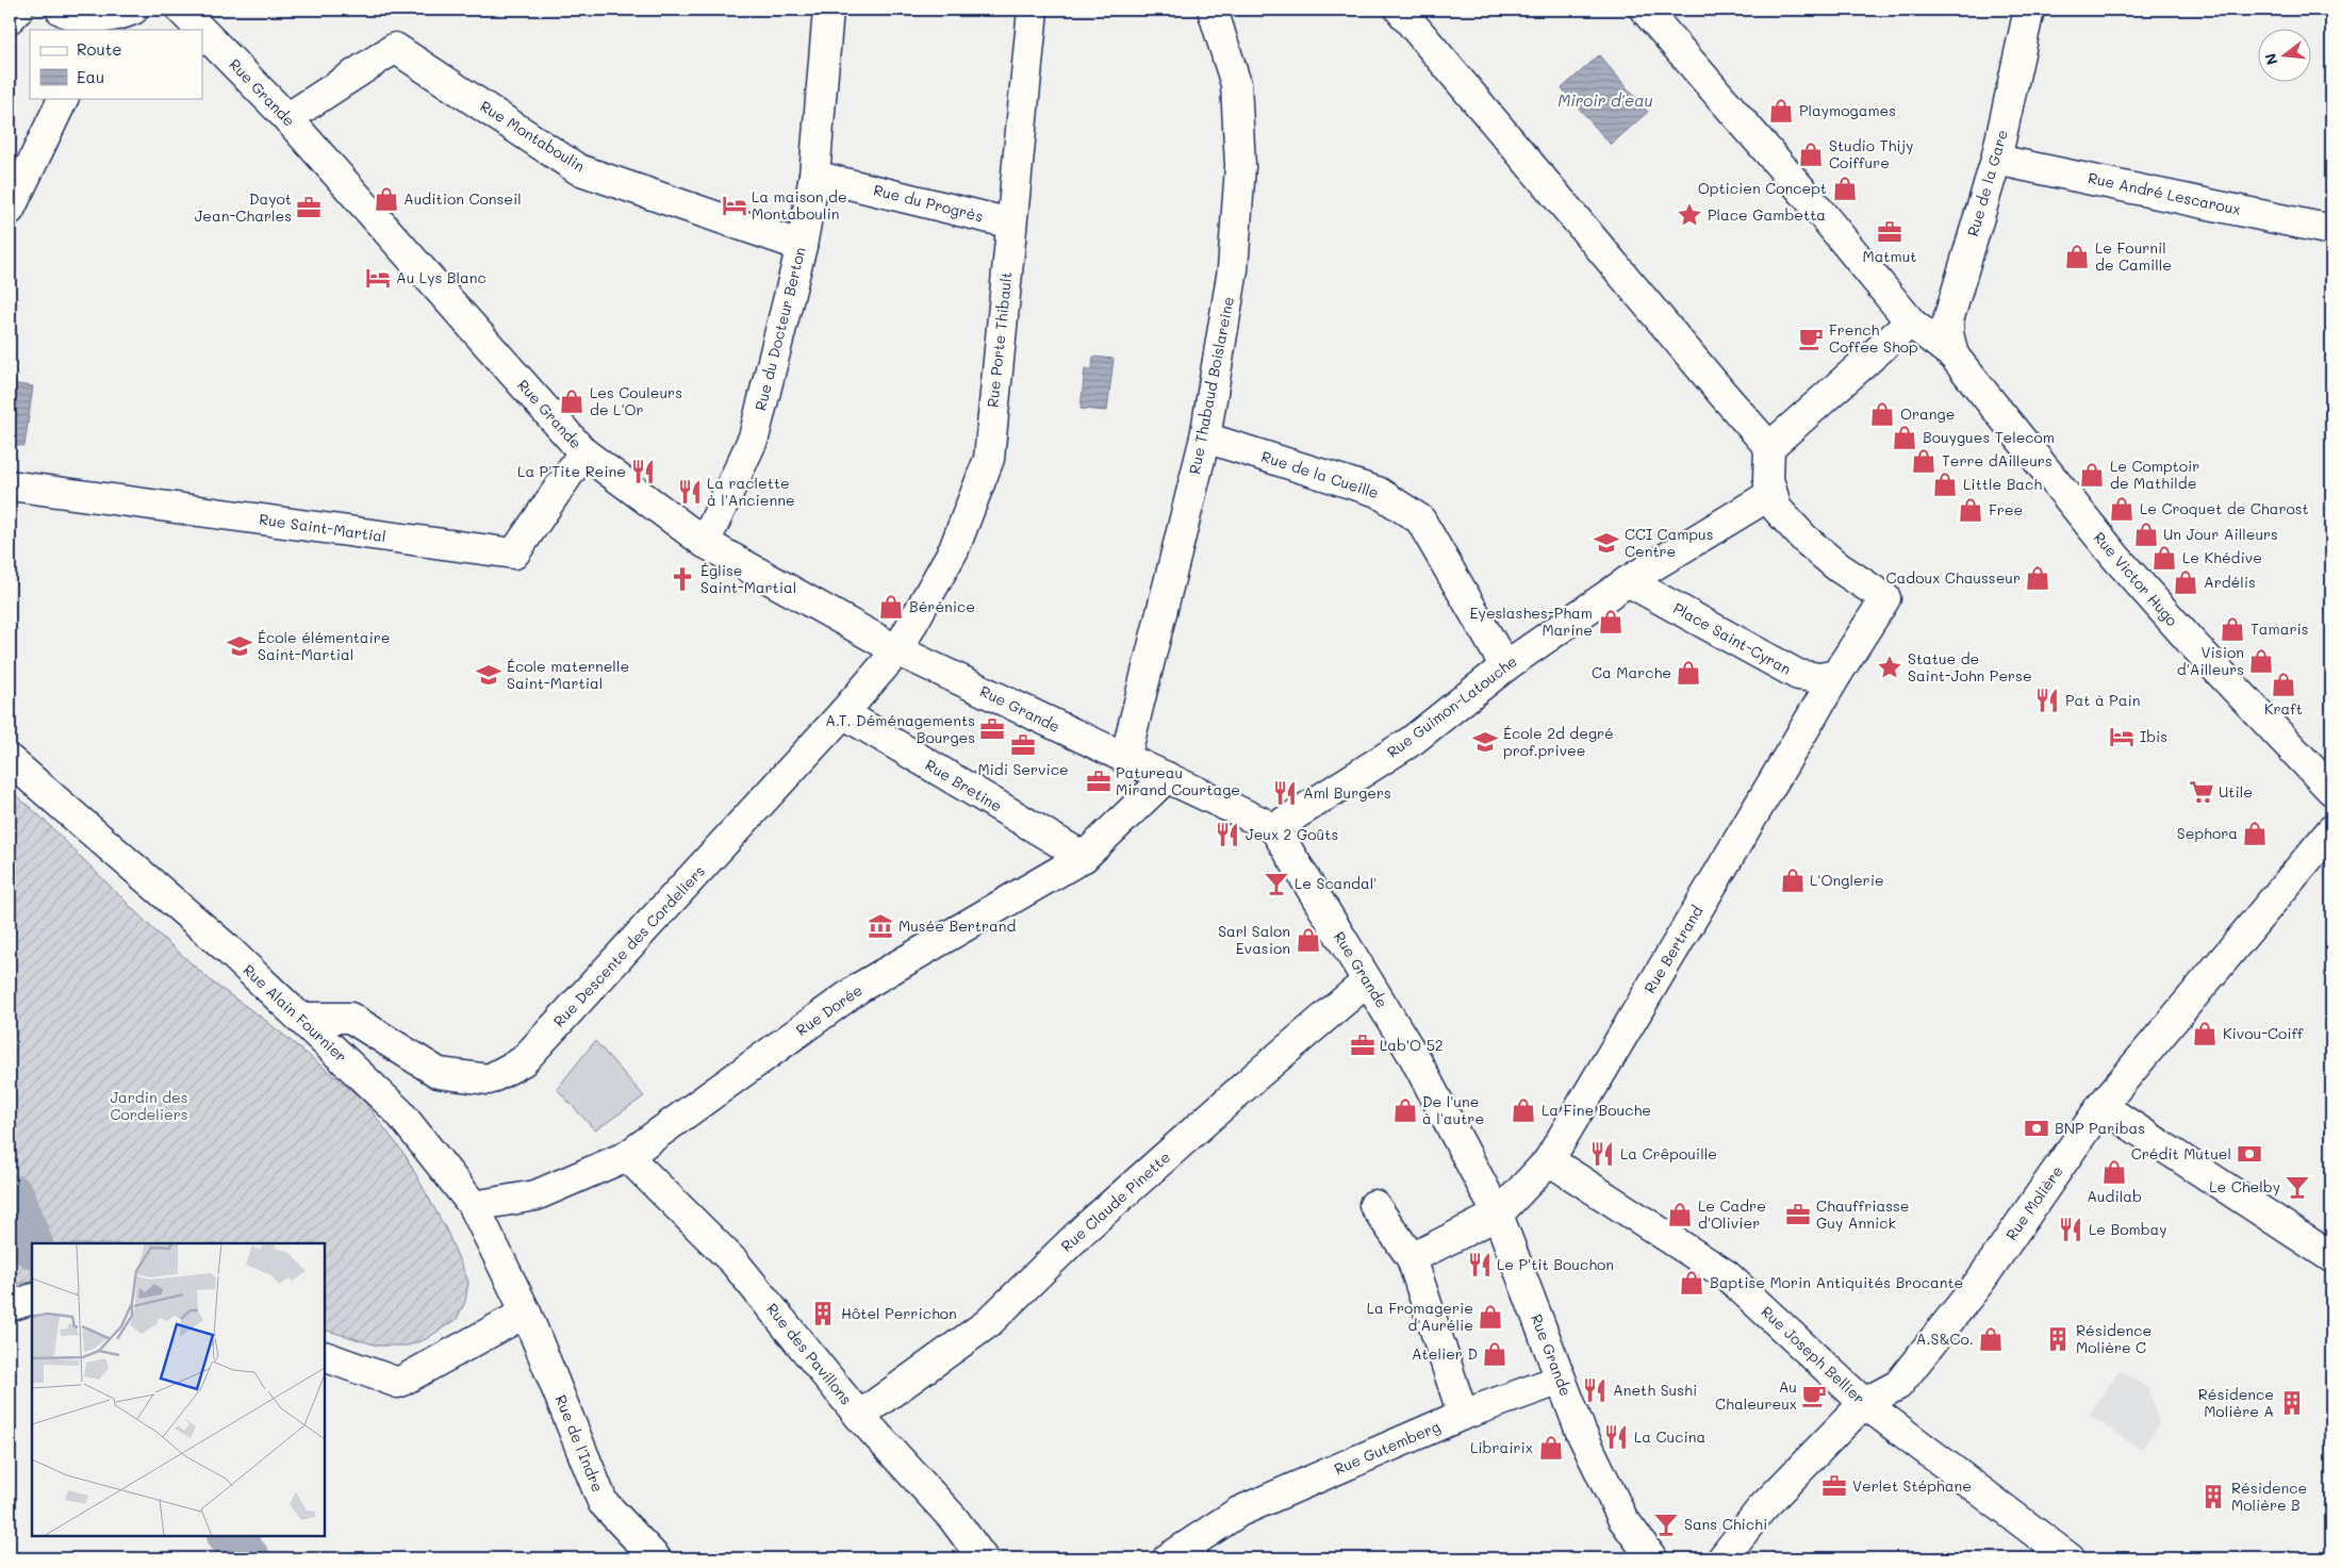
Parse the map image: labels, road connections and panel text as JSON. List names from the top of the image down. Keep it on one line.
{"streets":{"street":["Rue Grande","Rue Montaboulin","Rue de la Gare","Rue André Lescaroux","Rue du Progrès","Rue du Docteur Berton","Rue Porte Thibault","Rue Thabaud Boislareine","Rue de la Cueille","Rue Saint-Martial","Rue Victor Hugo","Place Saint-Cyran","Rue Guimon-Latouche","Rue Bretine","Rue Descente des Cordeliers","Rue Bertrand","Rue Dorée","Rue Alain Fournier","Rue Claude Pinette","Rue Molière","Rue des Pavillons","Rue Joseph Bellier","Rue de l'Indre","Rue Gutemberg"]},"crossings":[["Rue Grande","Rue Montaboulin"],["Rue Grande","Rue du Docteur Berton"],["Rue Grande","Rue Porte Thibault"],["Rue Grande","Rue Thabaud Boislareine"],["Rue Grande","Rue Saint-Martial"],["Rue Grande","Rue Guimon-Latouche"],["Rue Grande","Rue Descente des Cordeliers"],["Rue Grande","Rue Bertrand"],["Rue Grande","Rue Dorée"],["Rue Grande","Rue Claude Pinette"],["Rue Grande","Rue Gutemberg"],["Rue Montaboulin","Rue du Docteur Berton"],["Rue de la Gare","Rue André Lescaroux"],["Rue de la Gare","Rue Victor Hugo"],["Rue du Progrès","Rue du Docteur Berton"],["Rue du Progrès","Rue Porte Thibault"],["Rue Porte Thibault","Rue Descente des Cordeliers"],["Rue Thabaud Boislareine","Rue de la Cueille"],["Rue de la Cueille","Rue Guimon-Latouche"],["Place Saint-Cyran","Rue Guimon-Latouche"],["Place Saint-Cyran","Rue Bertrand"],["Rue Bretine","Rue Descente des Cordeliers"],["Rue Bretine","Rue Dorée"],["Rue Descente des Cordeliers","Rue Alain Fournier"],["Rue Bertrand","Rue Joseph Bellier"],["Rue Dorée","Rue Alain Fournier"],["Rue Dorée","Rue des Pavillons"],["Rue Alain Fournier","Rue de l'Indre"],["Rue Claude Pinette","Rue des Pavillons"],["Rue Molière","Rue Joseph Bellier"]],"water":["Miroir d'eau"],"parks":["Jardin des Cordeliers"],"places":{"shop":["Playmogames","Studio Thijy Coiffure","Opticien Concept","Audition Conseil","Le Fournil de Camille","Les Couleurs de L'Or","Orange","Bouygues Telecom","Terre dAilleurs","Le Comptoir de Mathilde","Little Bach","Le Croquet de Charost","Free","Un Jour Ailleurs","Le Khédive","Cadoux Chausseur","Ardélis","Bérénice","Eyeslashes-Pham Marine","Tamaris","Vision d'Ailleurs","Ca Marche","Kraft","Sephora","L'Onglerie","Sarl Salon Evasion","Kivou-Coiff","De l'une à l'autre","La Fine Bouche","Audilab","Le Cadre d'Olivier","Baptise Morin Antiquités Brocante","La Fromagerie d'Aurélie","A.S&Co.","Atelier D","Librairix"],"hotel":["La maison de Montaboulin","Au Lys Blanc","Ibis"],"office":["Dayot Jean-Charles","Matmut","A.T. Déménagements Bourges","Midi Service","Patureau Mirand Courtage","Lab'O 52","Chauffriasse Guy Annick","Verlet Stéphane"],"place":["Place Gambetta","Statue de Saint-John Perse"],"cafe":["French Coffee Shop","Au Chaleureux"],"restaurant":["La P'Tite Reine","La raclette à l'Ancienne","Pat à Pain","Aml Burgers","Jeux 2 Goûts","La Crêpouille","Le Bombay","Le P'tit Bouchon","Aneth Sushi","La Cucina"],"school or university":["CCI Campus Centre","École élémentaire Saint-Martial","École maternelle Saint-Martial","École 2d degré prof.privee"],"church":["Église Saint-Martial"],"supermarket":["Utile"],"bar":["Le Scandal'","Le Chelby","Sans Chichi"],"museum":["Musée Bertrand"],"bank":["BNP Paribas","Crédit Mutuel"],"building":["Hôtel Perrichon","Résidence Molière C","Résidence Molière A","Résidence Molière B"]},"legend":["Route","Eau"],"north":"left"}
